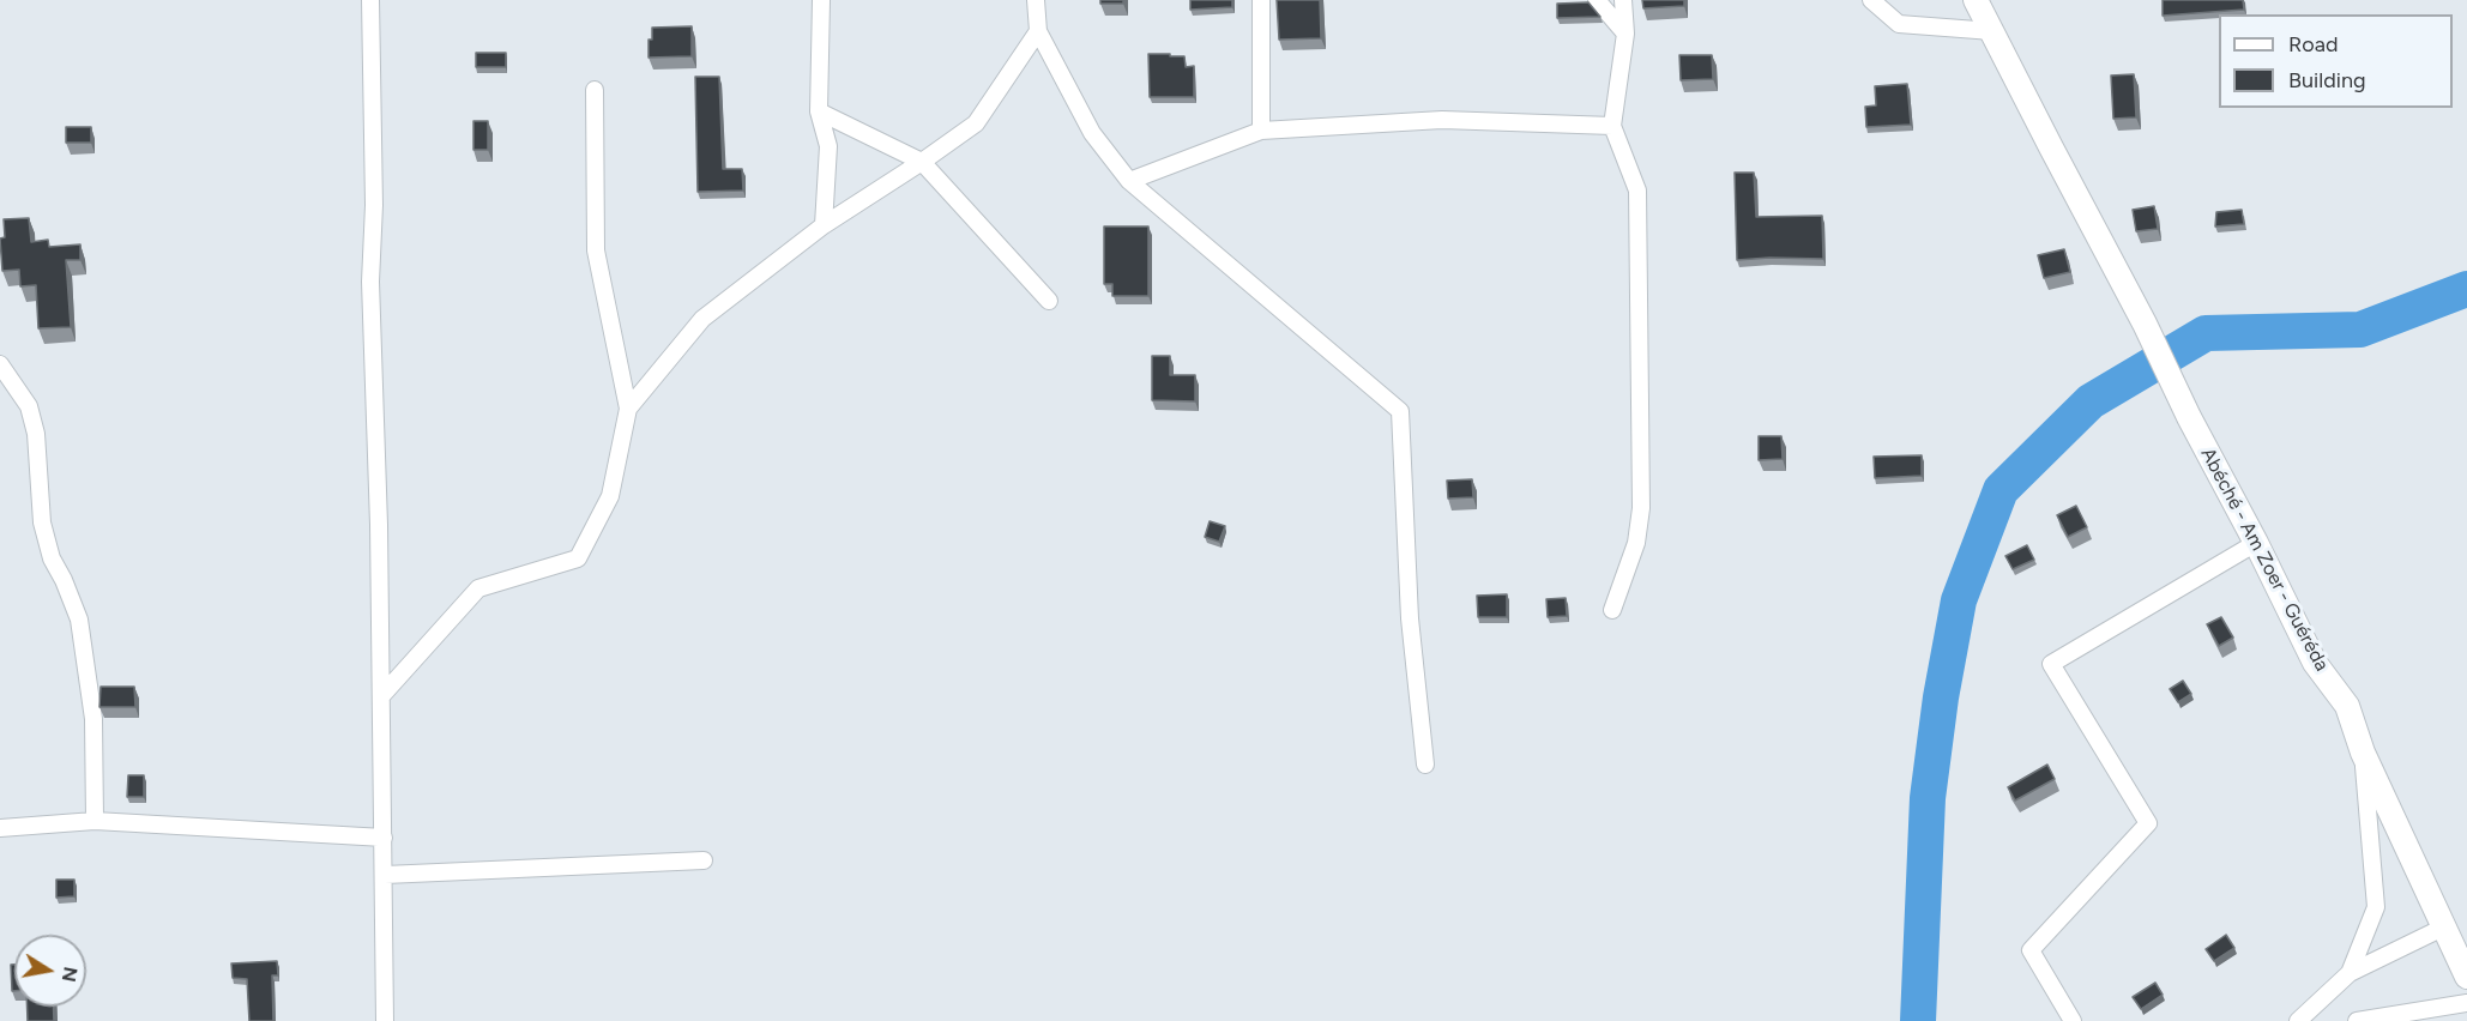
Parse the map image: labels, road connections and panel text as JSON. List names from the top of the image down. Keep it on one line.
{"streets":{"main road":["Abéché - Am Zoer - Guéréda"]},"legend":["Road","Building"],"north":"right"}
